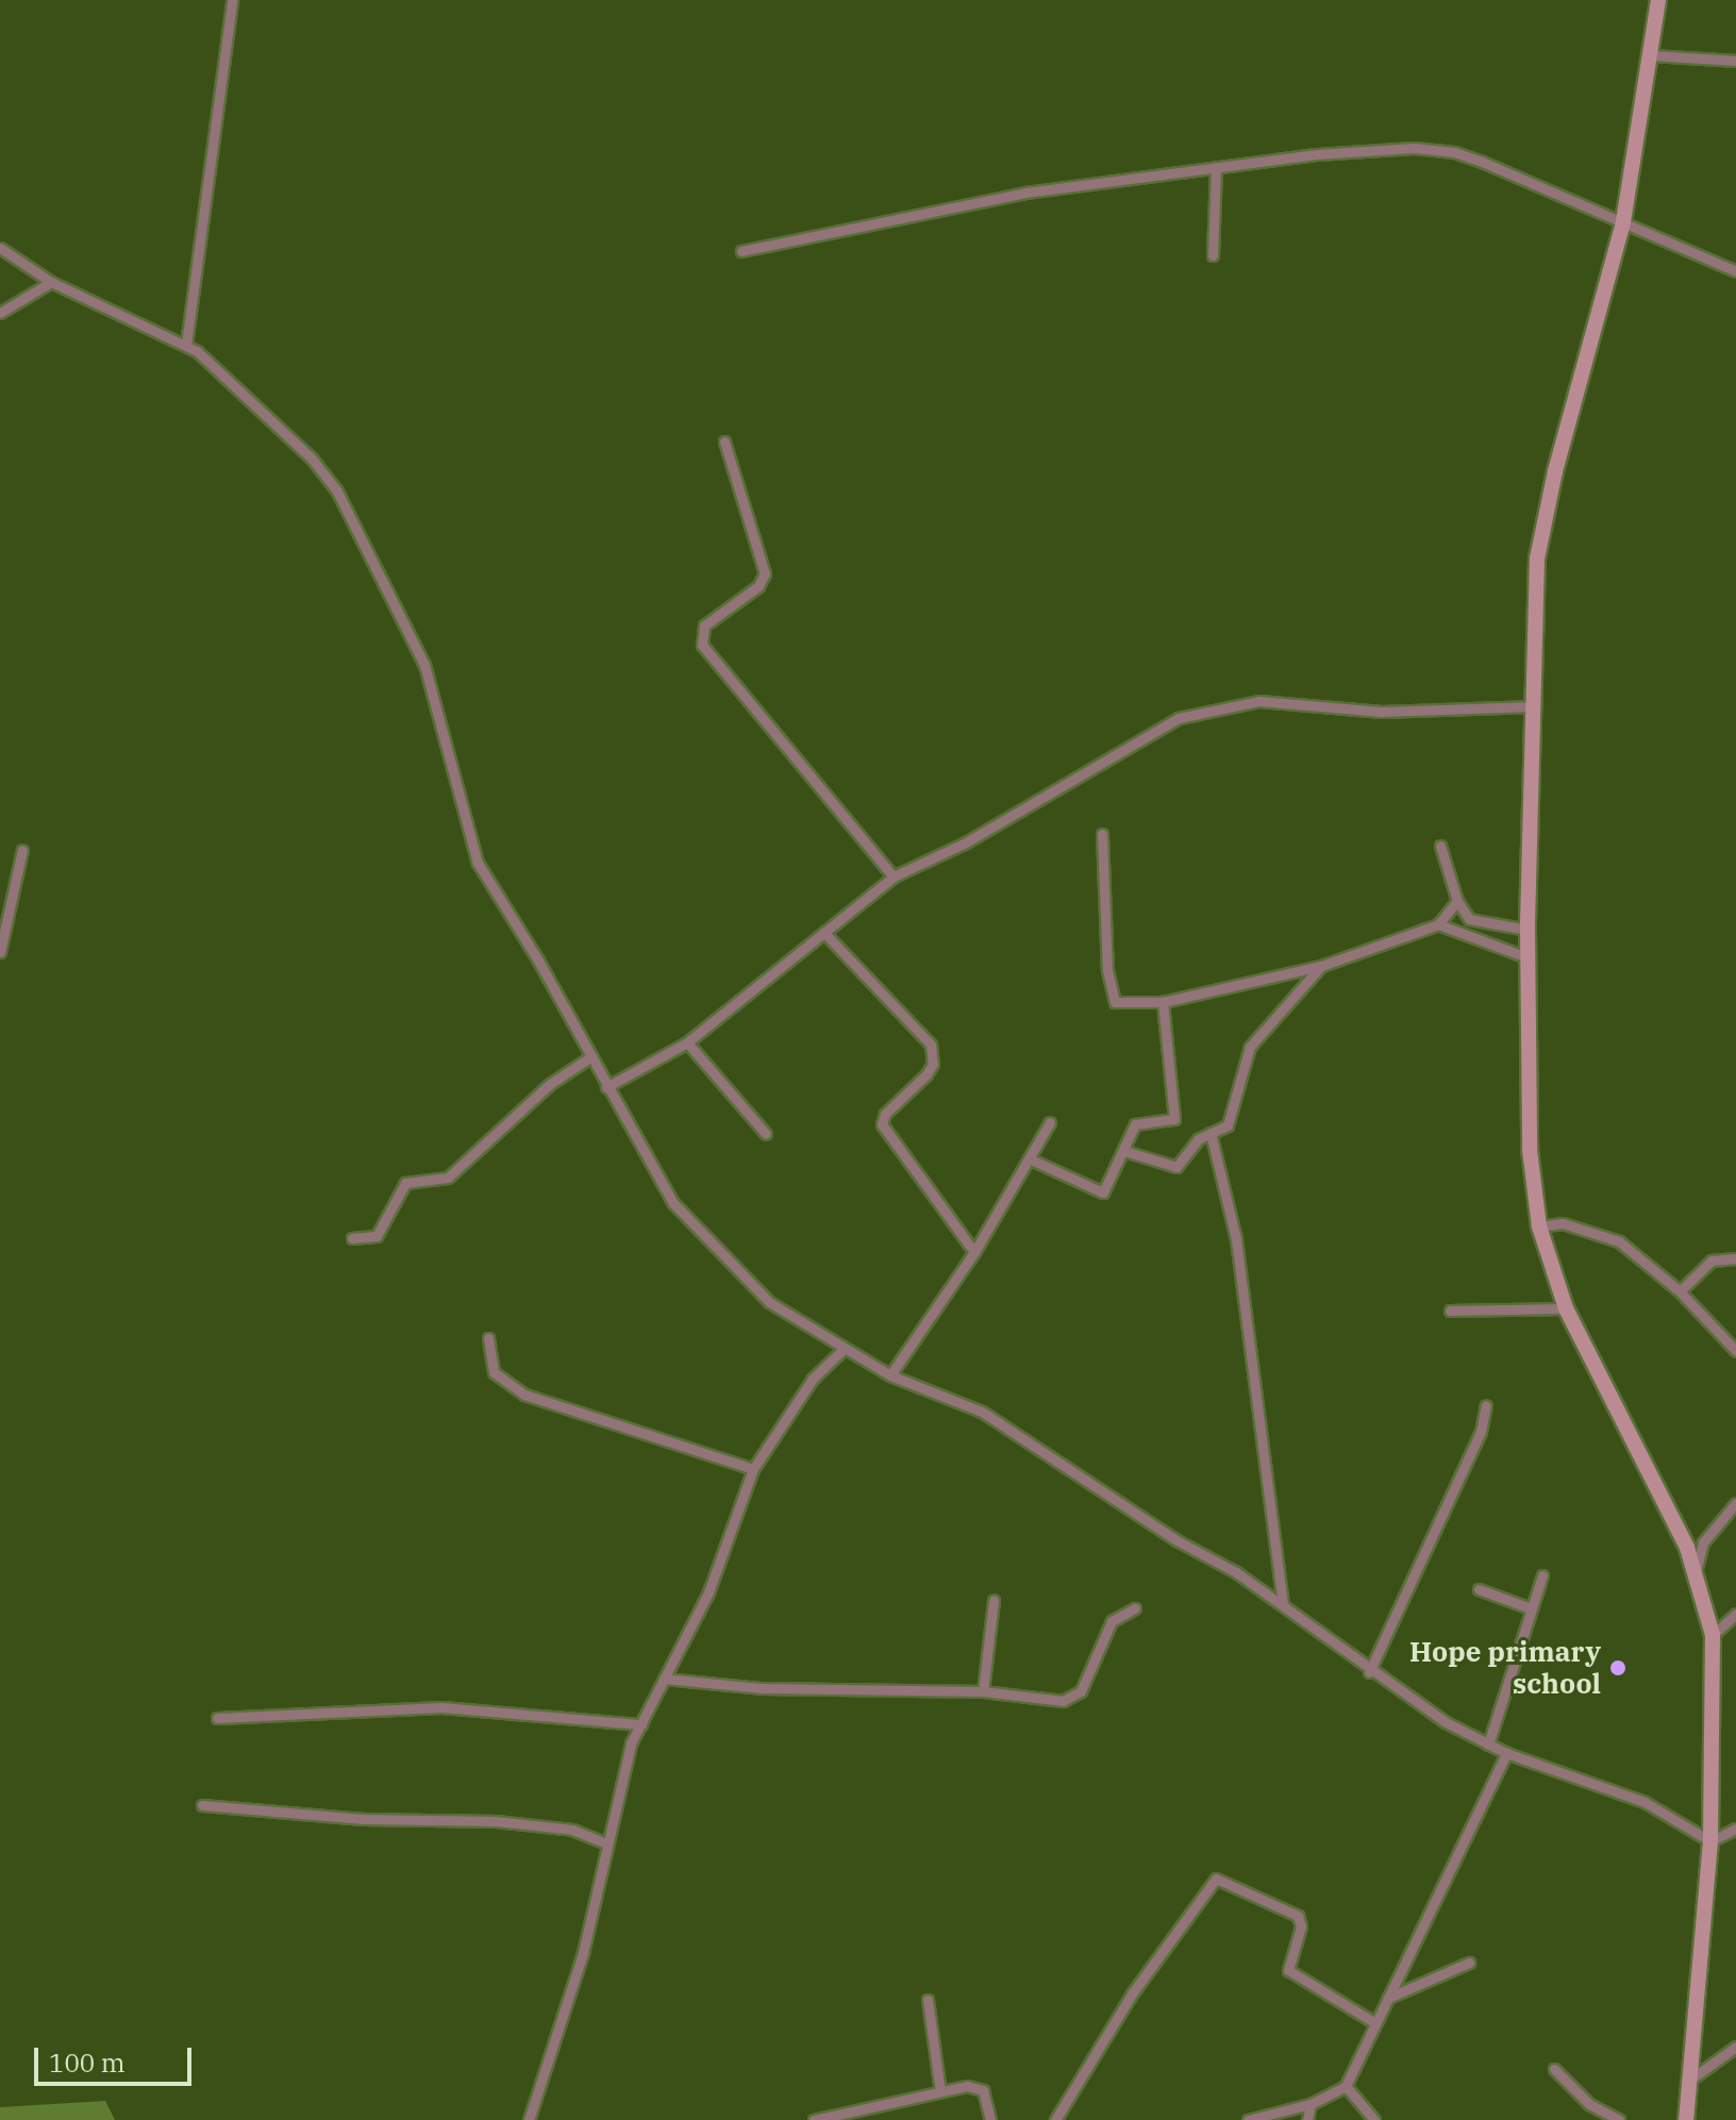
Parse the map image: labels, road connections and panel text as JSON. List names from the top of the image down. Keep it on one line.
{"places":["Hope primary school"],"scale_bar":"100 m"}
